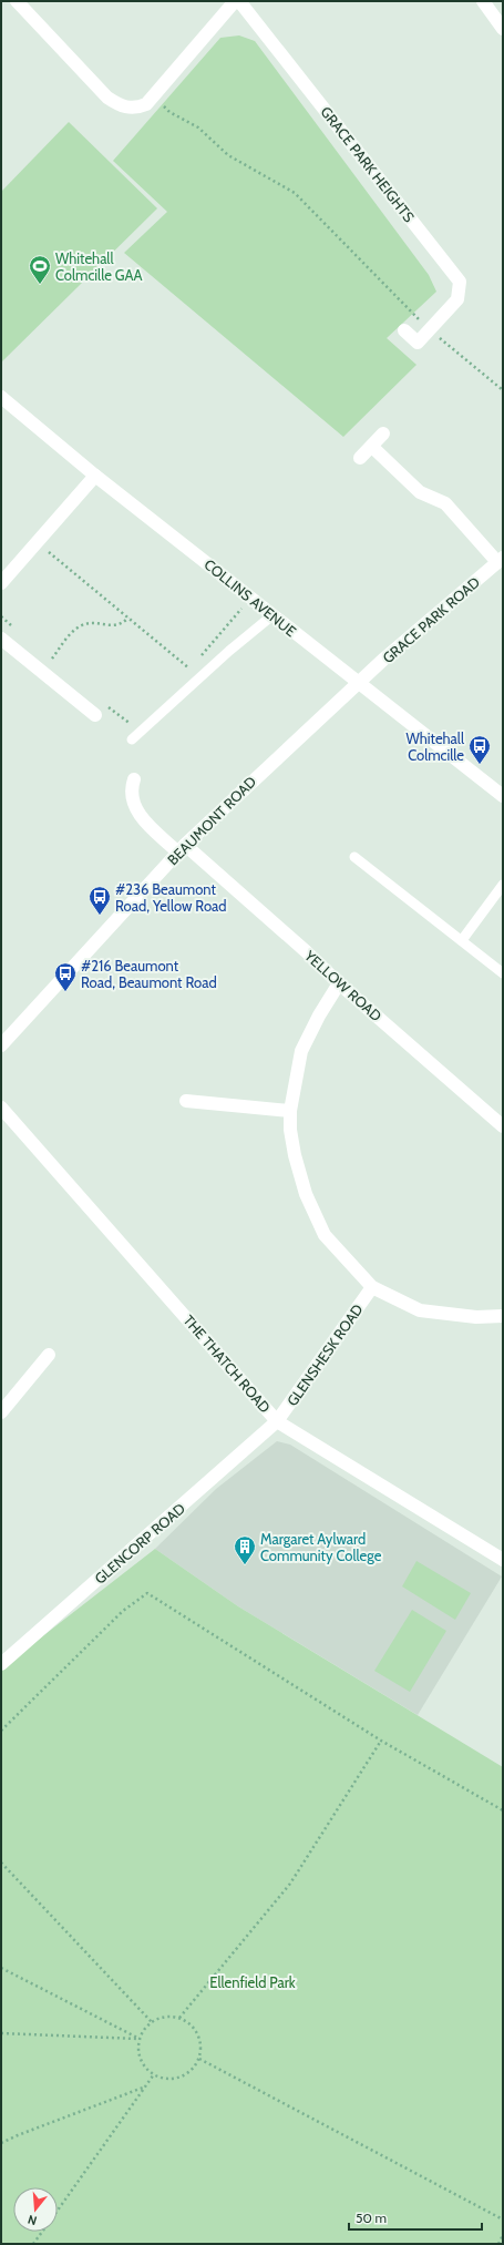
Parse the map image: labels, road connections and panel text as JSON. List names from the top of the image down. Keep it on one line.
{"streets":{"street":["GRACE PARK HEIGHTS","COLLINS AVENUE","GRACE PARK ROAD","BEAUMONT ROAD","YELLOW ROAD","GLENSHESK ROAD","THE THATCH ROAD","GLENCORP ROAD"]},"crossings":[["COLLINS AVENUE","GRACE PARK ROAD"],["COLLINS AVENUE","BEAUMONT ROAD"],["GRACE PARK ROAD","BEAUMONT ROAD"],["BEAUMONT ROAD","YELLOW ROAD"],["GLENSHESK ROAD","THE THATCH ROAD"],["GLENSHESK ROAD","GLENCORP ROAD"],["THE THATCH ROAD","GLENCORP ROAD"]],"parks":["Ellenfield Park"],"places":{"sports":["Whitehall Colmcille GAA"],"bus stop":["Whitehall Colmcille","#236 Beaumont Road, Yellow Road","#216 Beaumont Road, Beaumont Road"],"building":["Margaret Aylward Community College"]},"scale_bar":"50 m","north":"bottom"}
